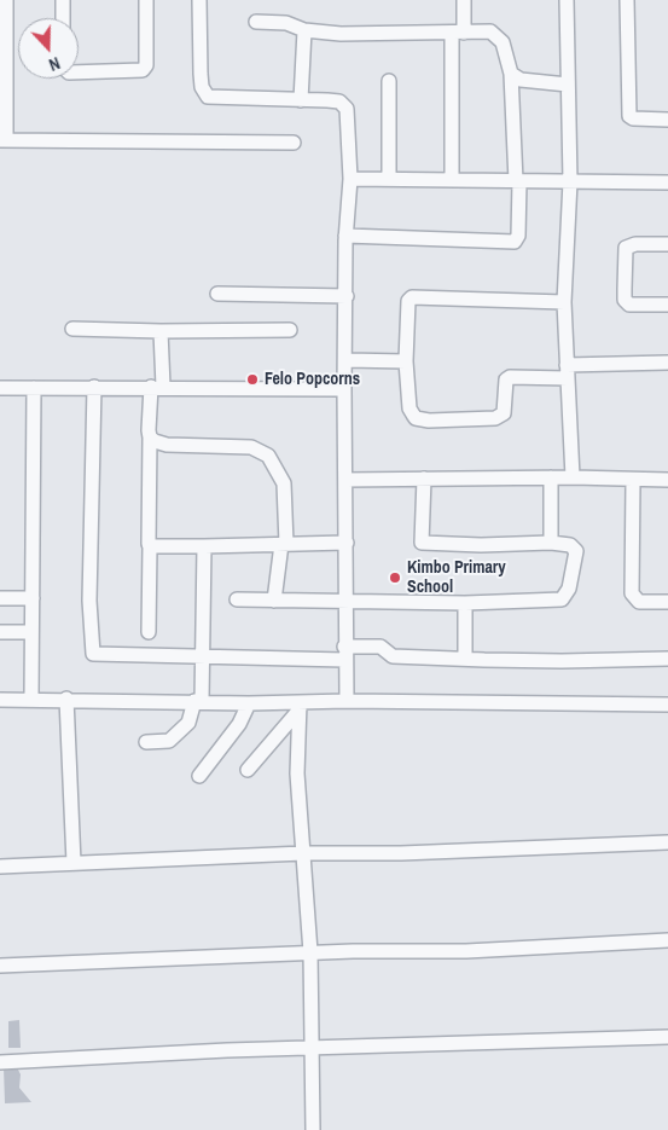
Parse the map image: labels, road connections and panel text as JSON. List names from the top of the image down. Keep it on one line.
{"places":["Felo Popcorns","Kimbo Primary School"],"north":"bottom"}
